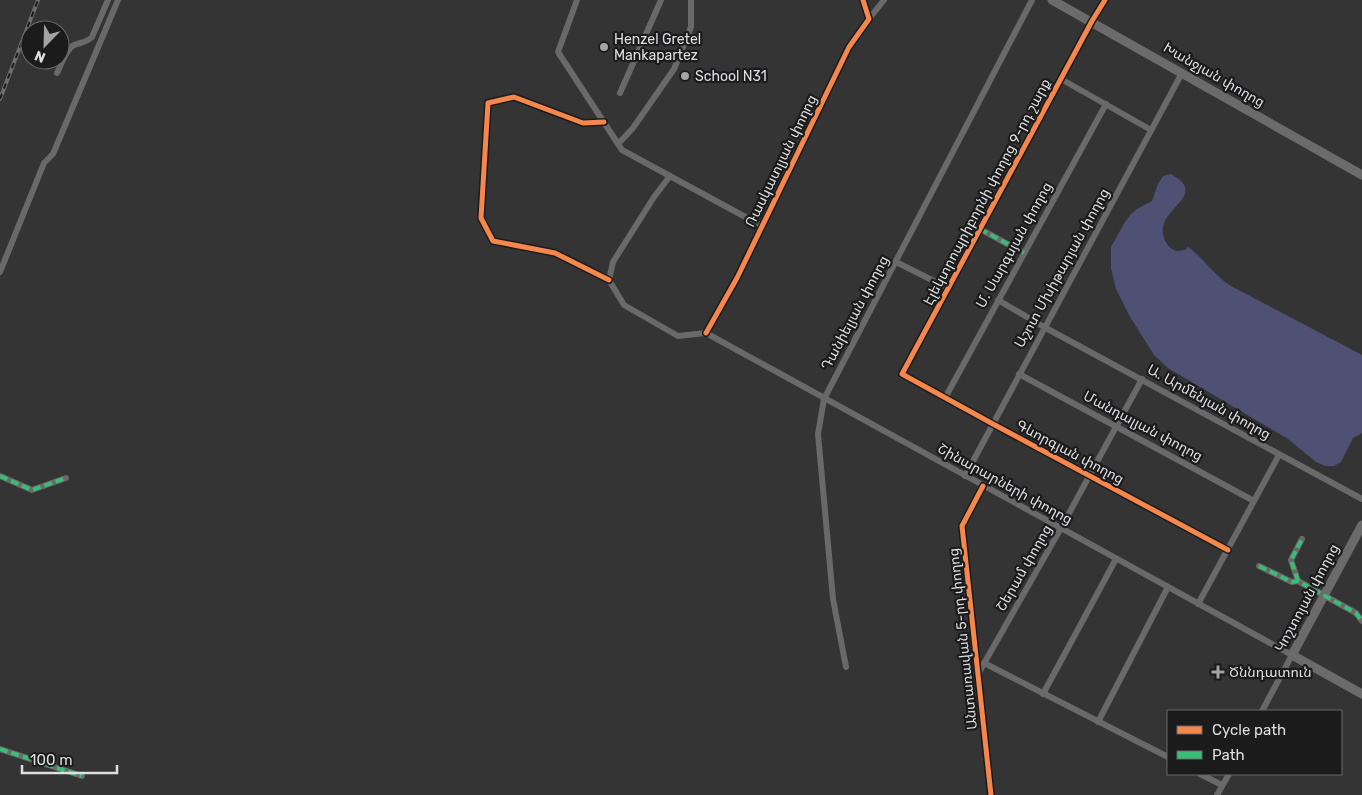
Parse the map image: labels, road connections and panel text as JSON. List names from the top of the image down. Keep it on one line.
{"streets":{"main road":["Խանջյան փողոց","Կոշտոյան փողոց"],"street":["Ռասկատլյան փողոց","Էլեկտրոպրիբորնի փողոց 9-րդ շարք","Մ. Սարգսյան փողոց","Աշոտ Մխիթարյան փողոց","Դանիելյան փողոց","Ա. Արմենյան փողոց","Մանդալյան փողոց","Գևորգյան փողոց","Շինարարների փողոց","Շերամ փողոց","Անտառավան 5-րդ փողոց"]},"crossings":[["Խանջյան փողոց","Էլեկտրոպրիբորնի փողոց 9-րդ շարք"],["Խանջյան փողոց","Աշոտ Մխիթարյան փողոց"],["Ռասկատլյան փողոց","Շինարարների փողոց"],["Էլեկտրոպրիբորնի փողոց 9-րդ շարք","Գևորգյան փողոց"],["Մ. Սարգսյան փողոց","Ա. Արմենյան փողոց"],["Մ. Սարգսյան փողոց","Գևորգյան փողոց"],["Աշոտ Մխիթարյան փողոց","Ա. Արմենյան փողոց"],["Աշոտ Մխիթարյան փողոց","Մանդալյան փողոց"],["Աշոտ Մխիթարյան փողոց","Գևորգյան փողոց"],["Աշոտ Մխիթարյան փողոց","Շինարարների փողոց"],["Դանիելյան փողոց","Շինարարների փողոց"],["Ա. Արմենյան փողոց","Շերամ փողոց"],["Մանդալյան փողոց","Շերամ փողոց"],["Գևորգյան փողոց","Շերամ փողոց"],["Շինարարների փողոց","Շերամ փողոց"],["Շինարարների փողոց","Կոշտոյան փողոց"],["Շինարարների փողոց","Անտառավան 5-րդ փողոց"],["Շերամ փողոց","Անտառավան 5-րդ փողոց"]],"places":{"other":["Henzel Gretel Mankapartez","School N31"],"health":["Ծննդատուն"]},"legend":["Cycle path","Path"],"scale_bar":"100 m","north":"bottom left"}
